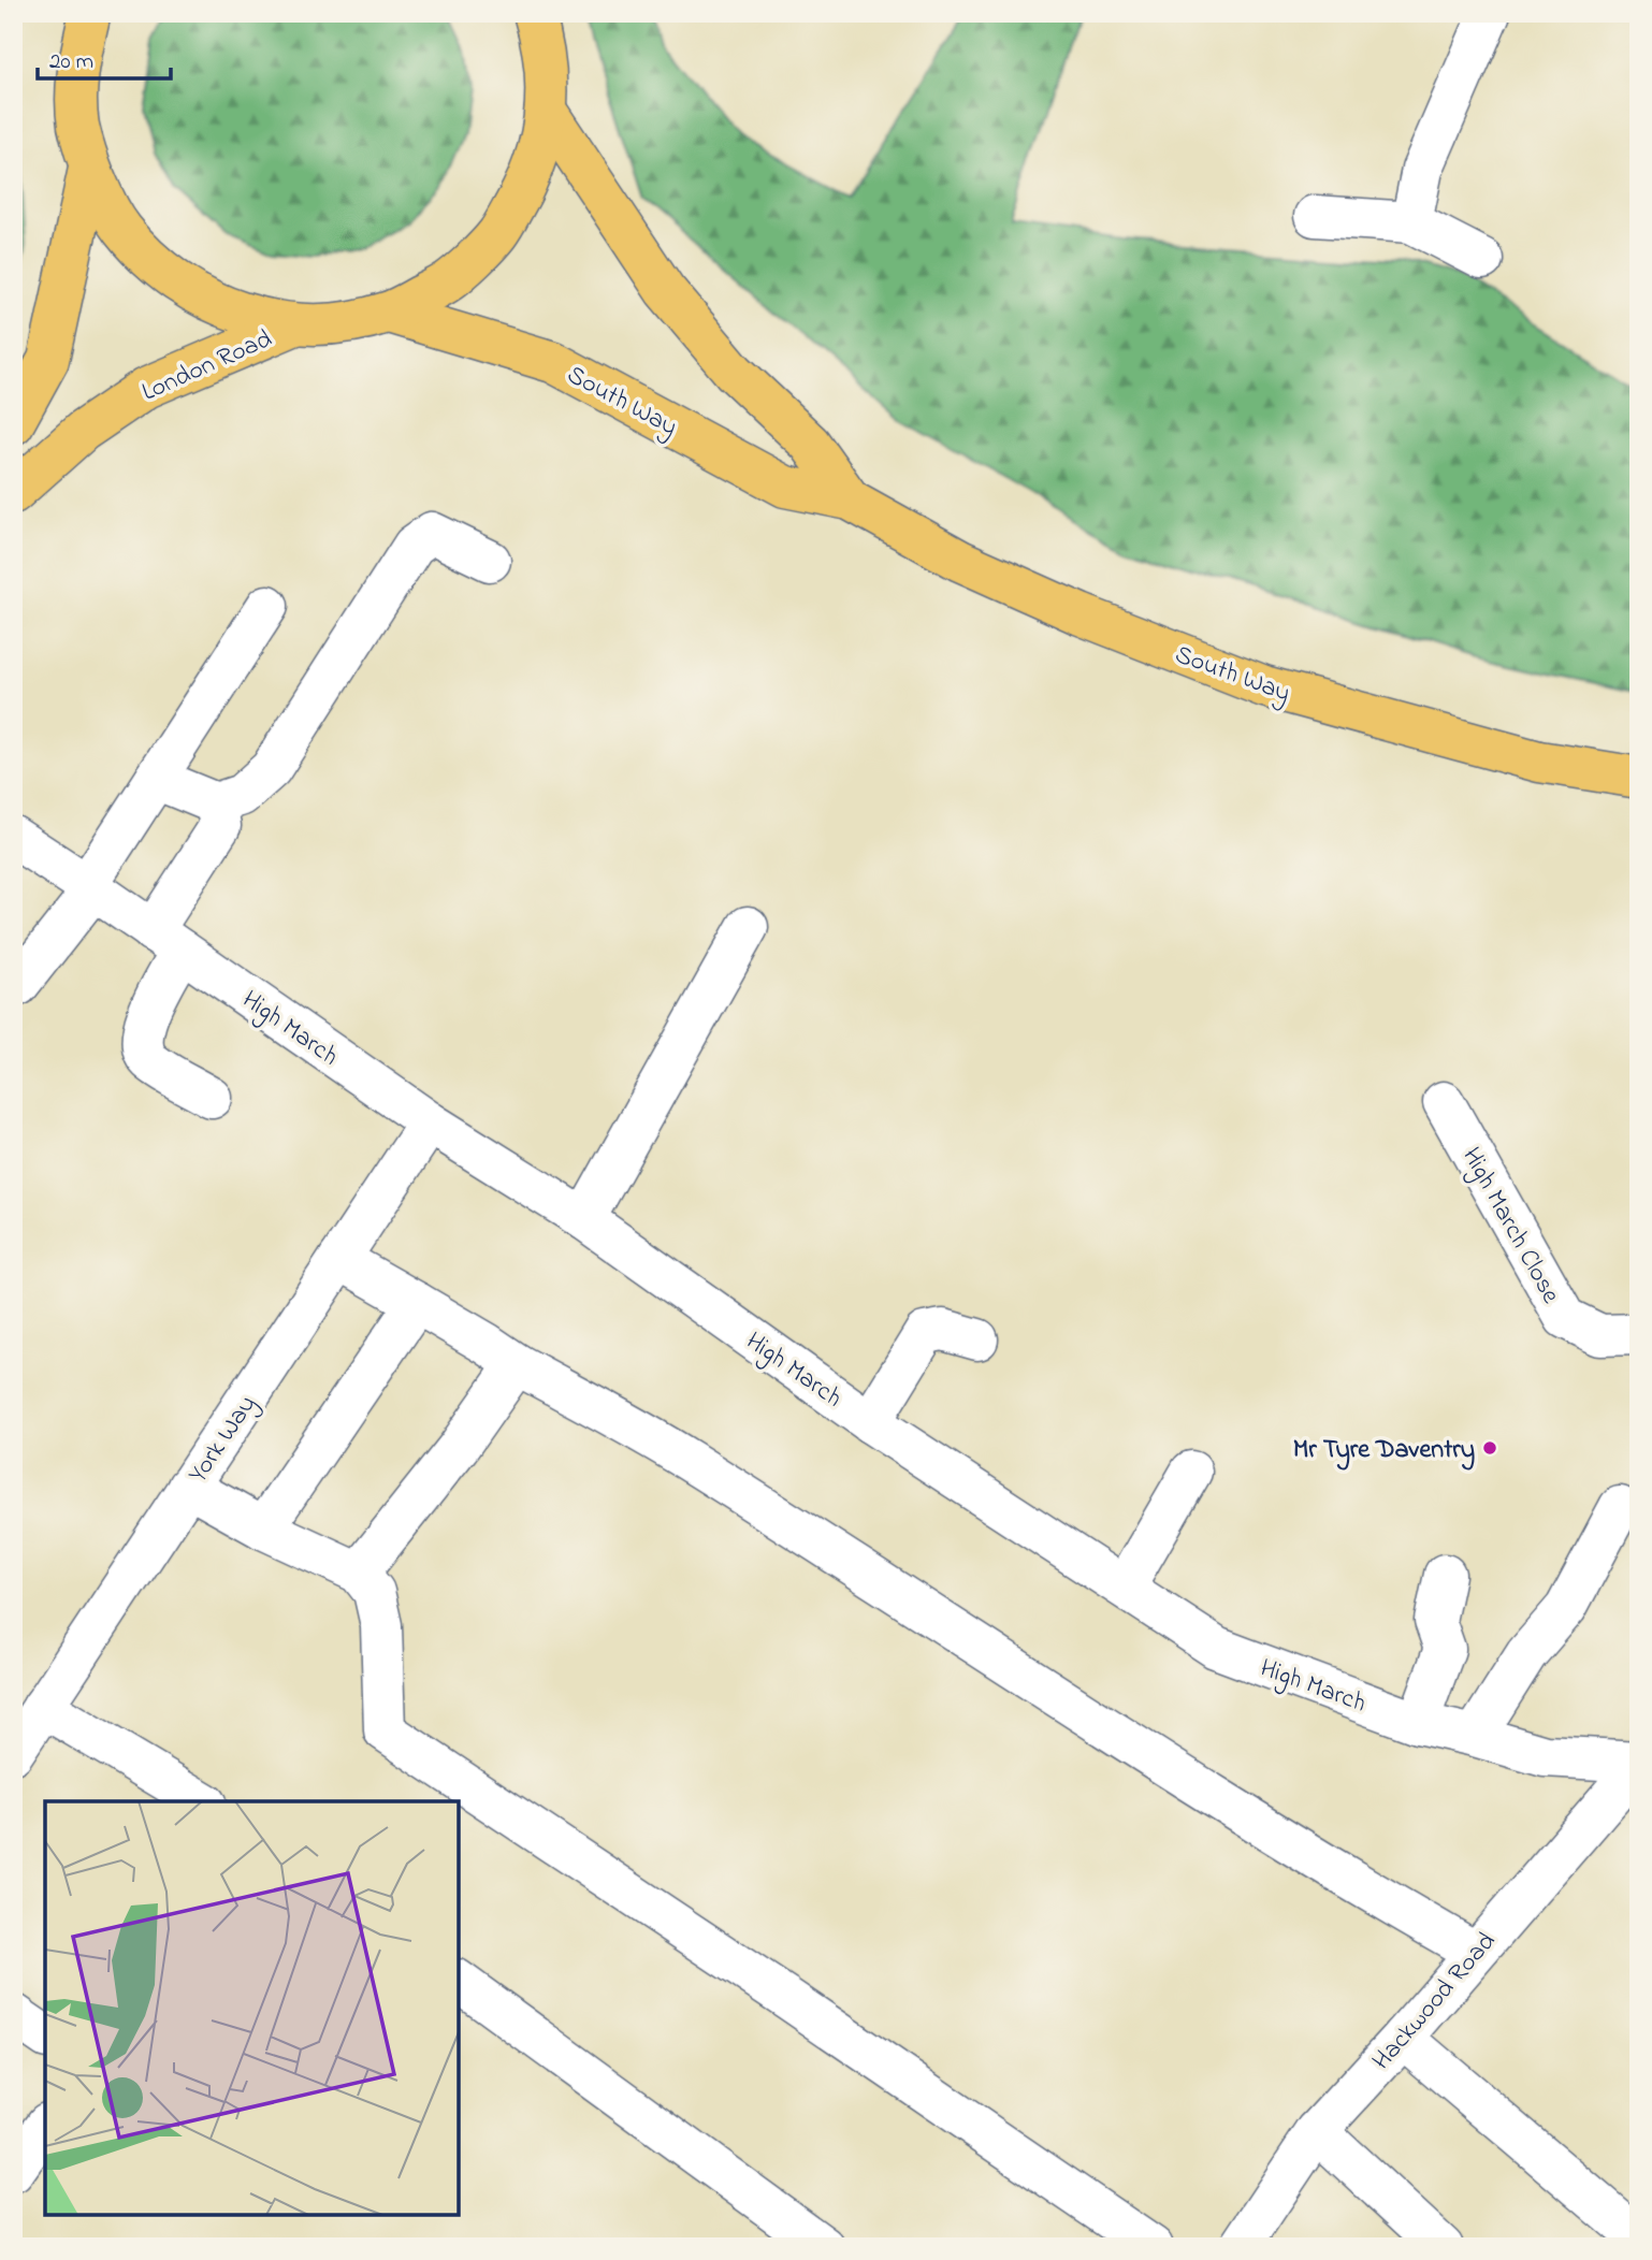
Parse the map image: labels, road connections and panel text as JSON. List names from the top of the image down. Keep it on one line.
{"streets":{"main road":["London Road","South Way"],"street":["High March","High March Close","York Way","Hackwood Road"]},"crossings":[["High March","York Way"],["High March","Hackwood Road"]],"places":["Mr Tyre Daventry"],"scale_bar":"20 m"}
